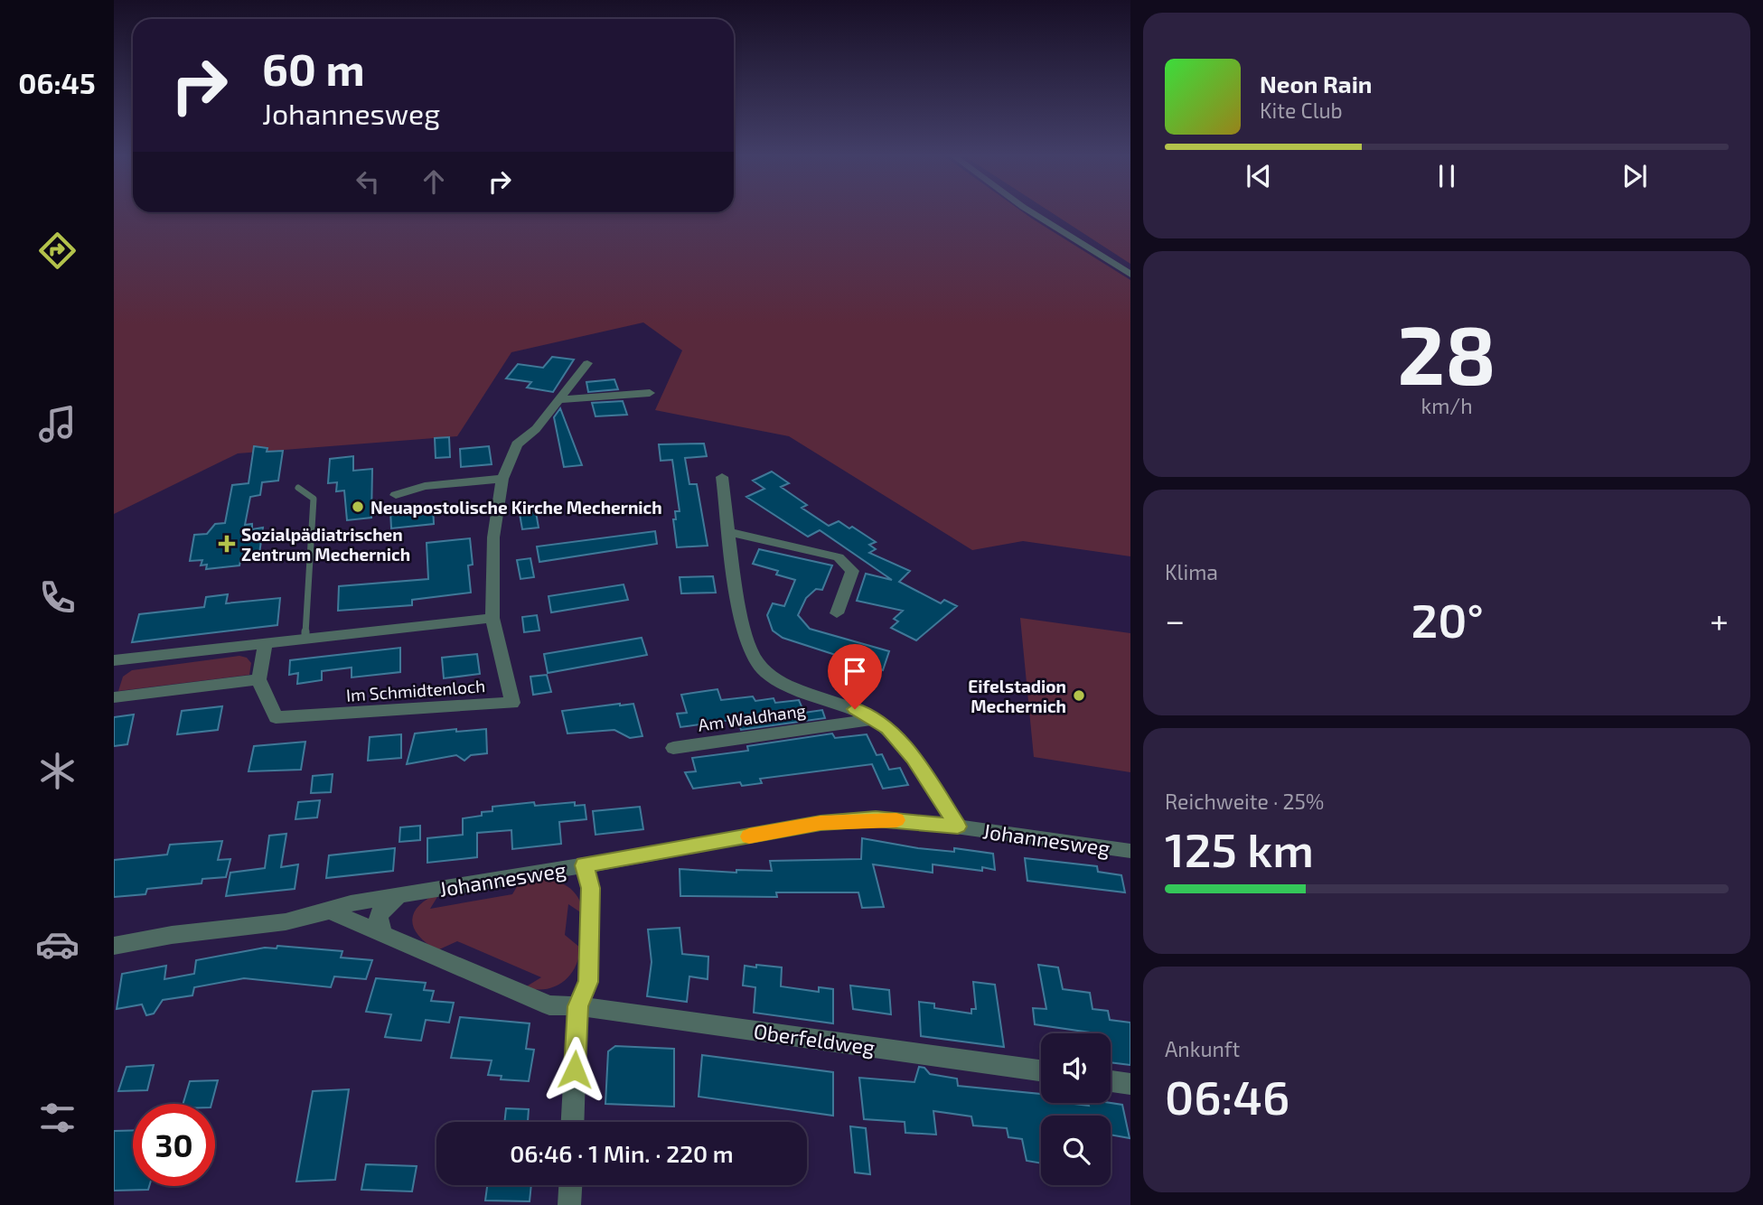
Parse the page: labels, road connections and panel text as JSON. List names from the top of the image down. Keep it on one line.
{"streets":{"street":["Im Schmidtenloch","Am Waldhang","Johannesweg","Oberfeldweg"]},"crossings":[["Am Waldhang","Johannesweg"]],"places":{"other":["Neuapostolische Kirche Mechernich","Eifelstadion Mechernich"],"health":["Sozialpädiatrischen Zentrum Mechernich"]},"page":{"tabs":"06:45","turn":["60 m","Johannesweg"],"song":["Neon Rain","Kite Club"],"tile":[["28","km/h"],"Klima",["Reichweite · 25%","125 km"],["Ankunft","06:46"]],"heat":["−","20°","+"],"limit":"30","trip":"06:46 · 1 Min. · 220 m"}}
